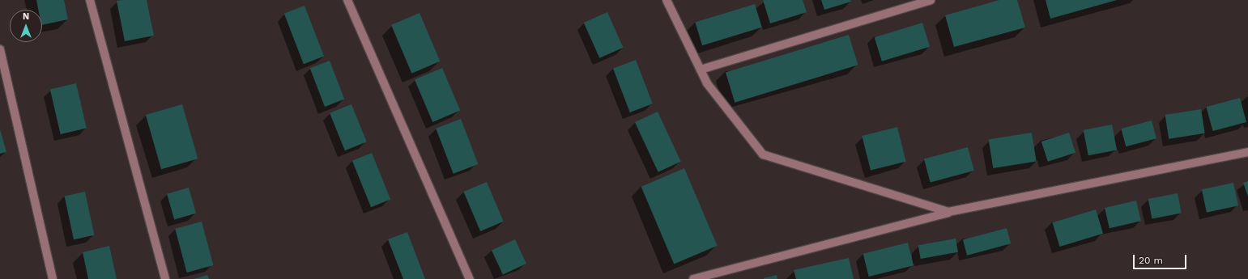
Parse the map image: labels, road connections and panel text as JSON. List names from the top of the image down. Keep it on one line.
{"scale_bar":"20 m","north":"top"}
